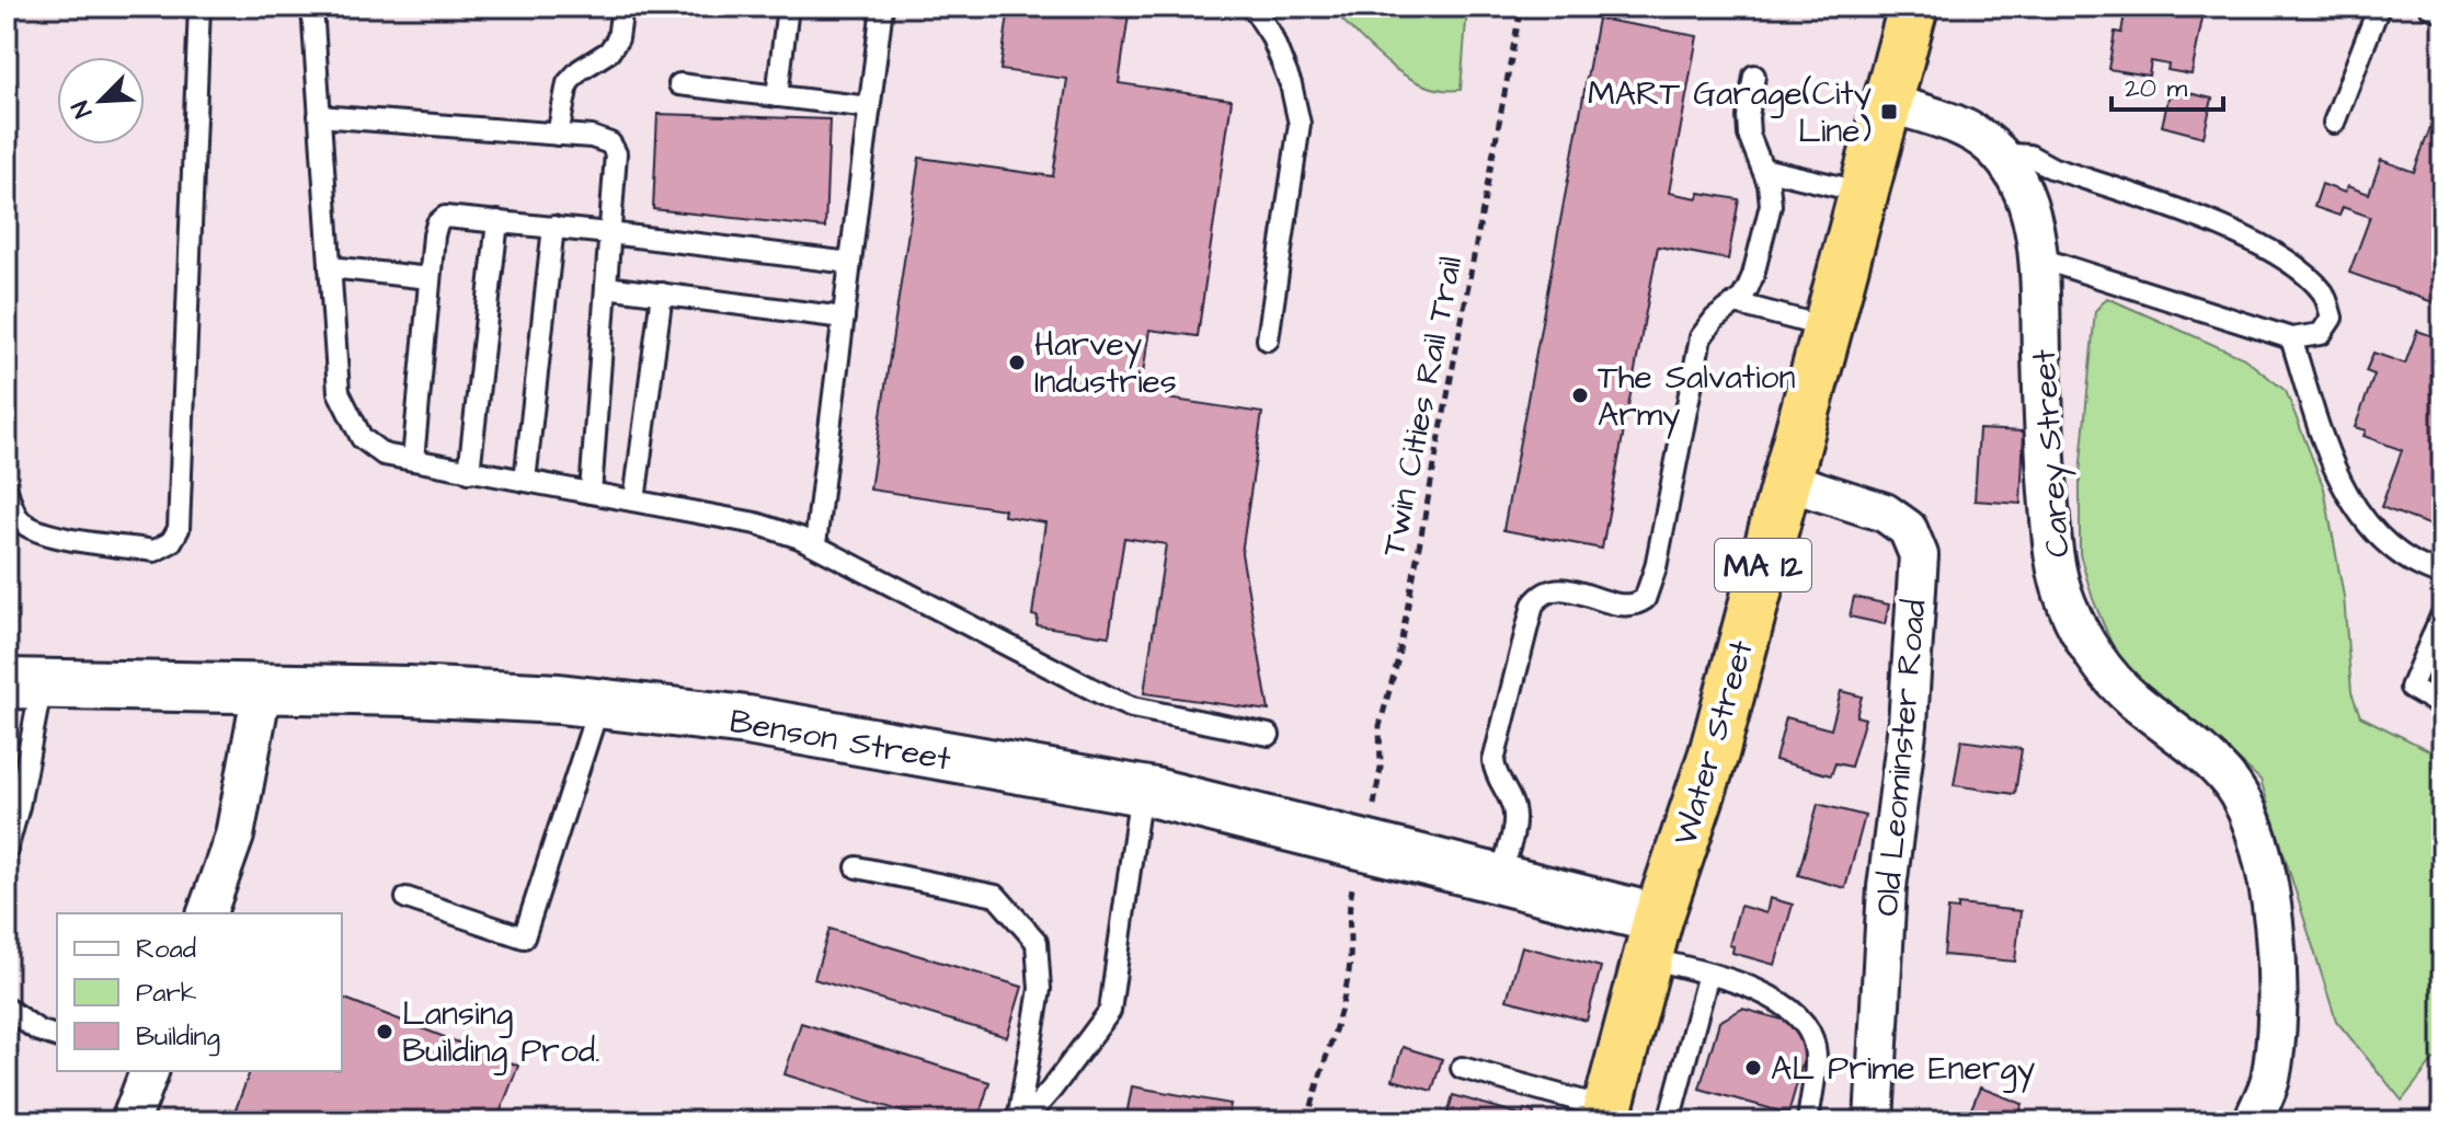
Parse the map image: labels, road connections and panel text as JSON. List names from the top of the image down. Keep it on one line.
{"streets":{"highway":["MA 12","Water Street"],"main road":["Benson Street"],"street":["Carey Street","Old Leominster Road"],"path":["Twin Cities Rail Trail"]},"crossings":[["Carey Street","Water Street"],["Benson Street","Water Street"],["Water Street","Old Leominster Road"]],"places":{"transit":["MART Garage(City Line)"],"other":["Harvey Industries","The Salvation Army","Lansing Building Prod.","AL Prime Energy"]},"legend":["Road","Park","Building"],"scale_bar":"20 m","north":"bottom left"}
